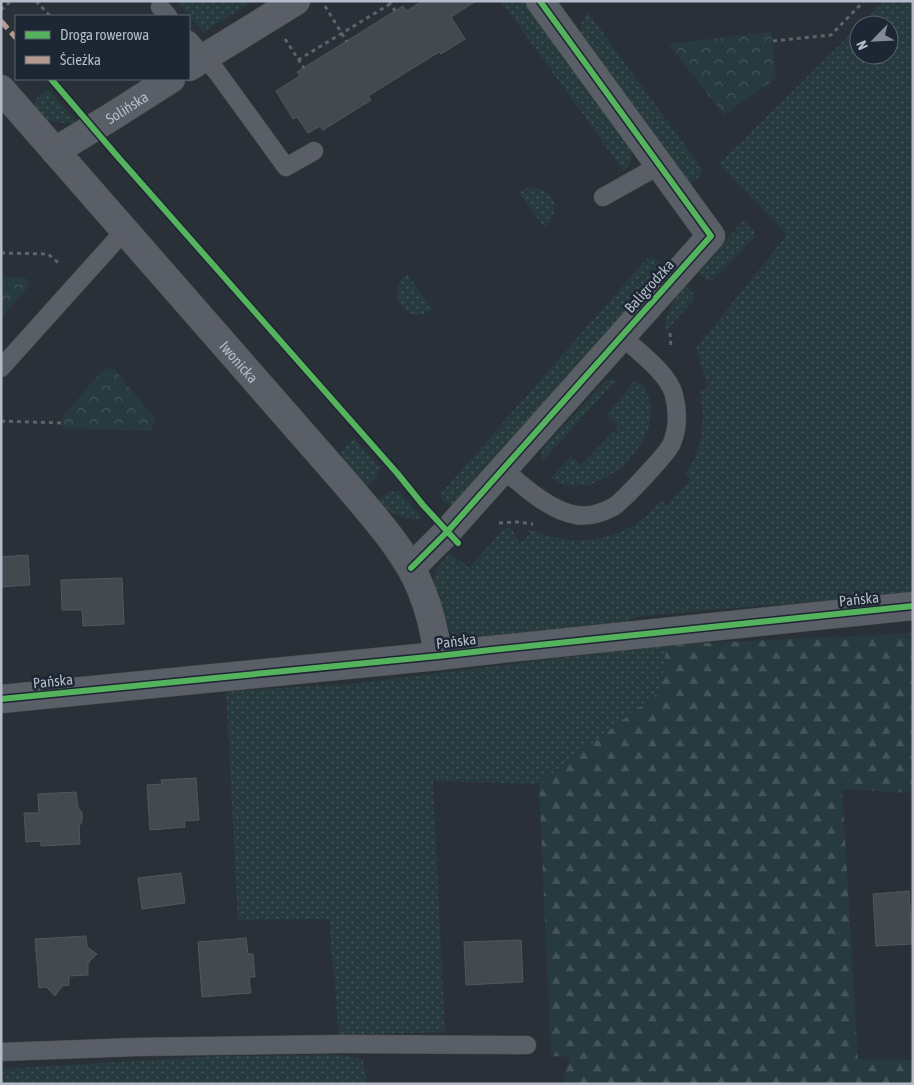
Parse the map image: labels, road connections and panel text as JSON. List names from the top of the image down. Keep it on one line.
{"streets":{"street":["Solińska","Baligrodzka","Iwonicka","Pańska"]},"crossings":[["Solińska","Iwonicka"],["Baligrodzka","Iwonicka"],["Iwonicka","Pańska"]],"legend":["Droga rowerowa","Ścieżka"],"north":"bottom left"}
